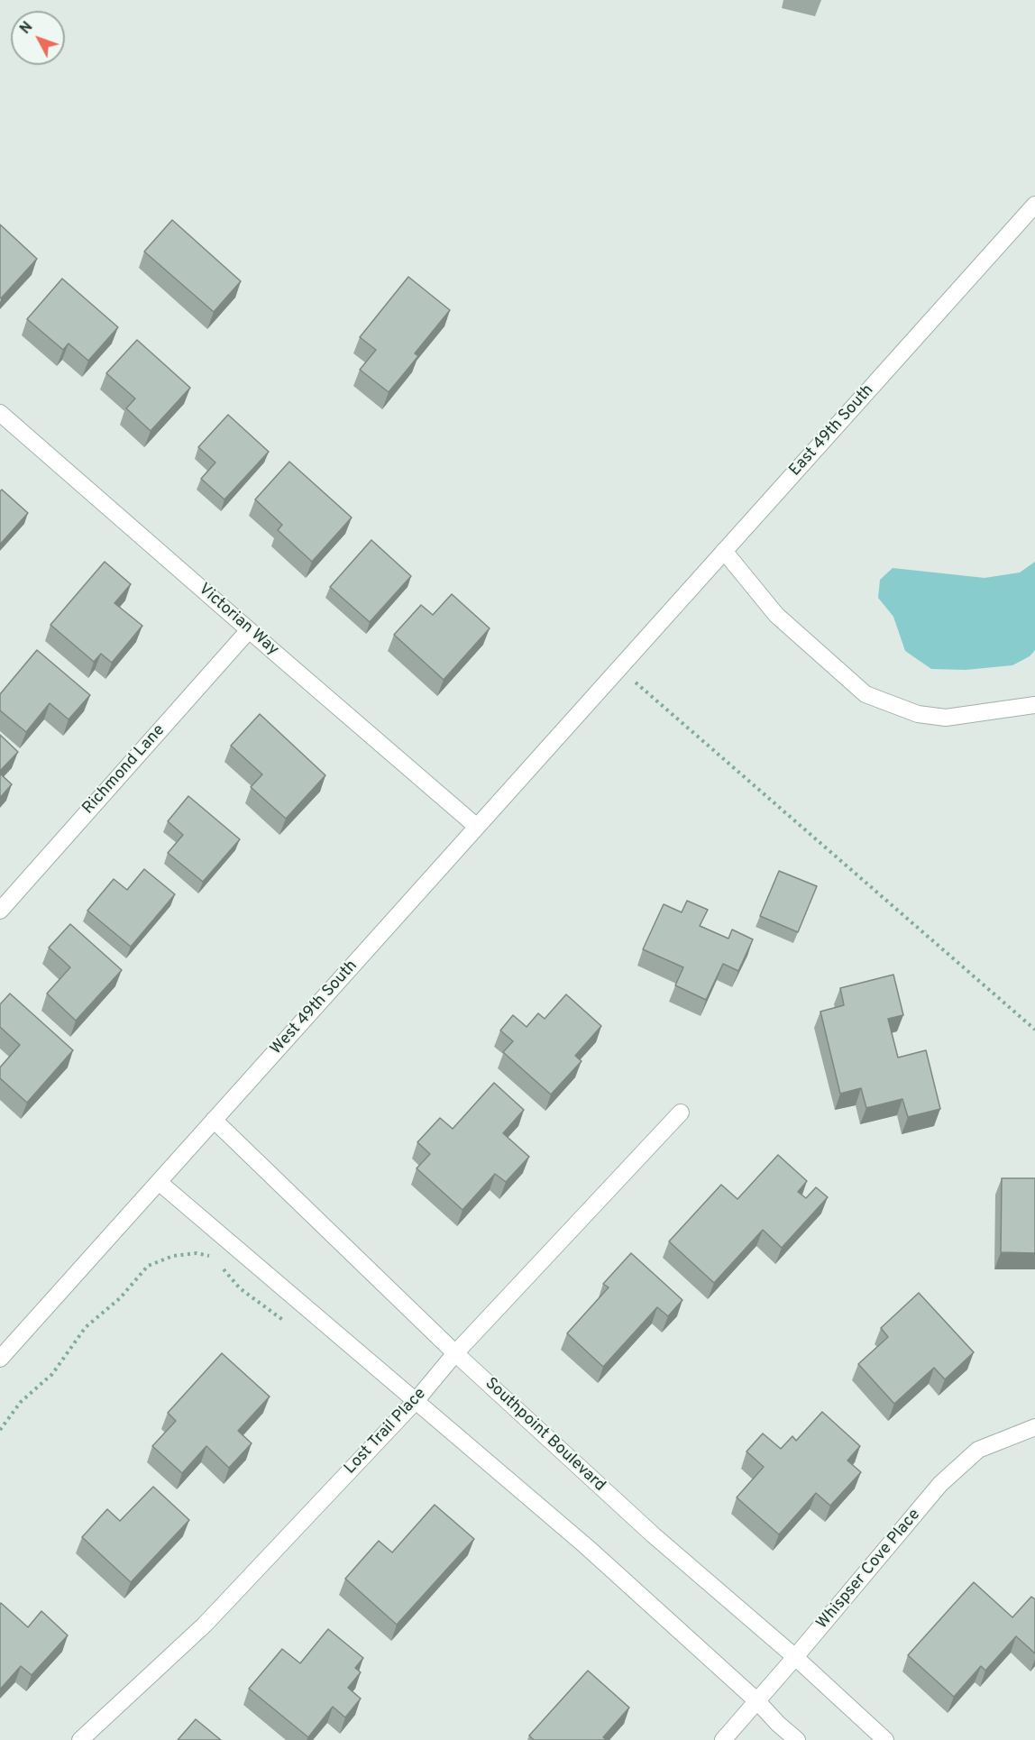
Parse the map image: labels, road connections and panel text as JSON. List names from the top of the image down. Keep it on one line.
{"streets":{"street":["East 49th South","Victorian Way","Richmond Lane","West 49th South","Lost Trail Place","Southpoint Boulevard","Whispser Cove Place"]},"crossings":[["East 49th South","West 49th South"],["Victorian Way","Richmond Lane"],["Victorian Way","West 49th South"],["West 49th South","Southpoint Boulevard"],["Lost Trail Place","Southpoint Boulevard"],["Southpoint Boulevard","Whispser Cove Place"]],"north":"top left"}
